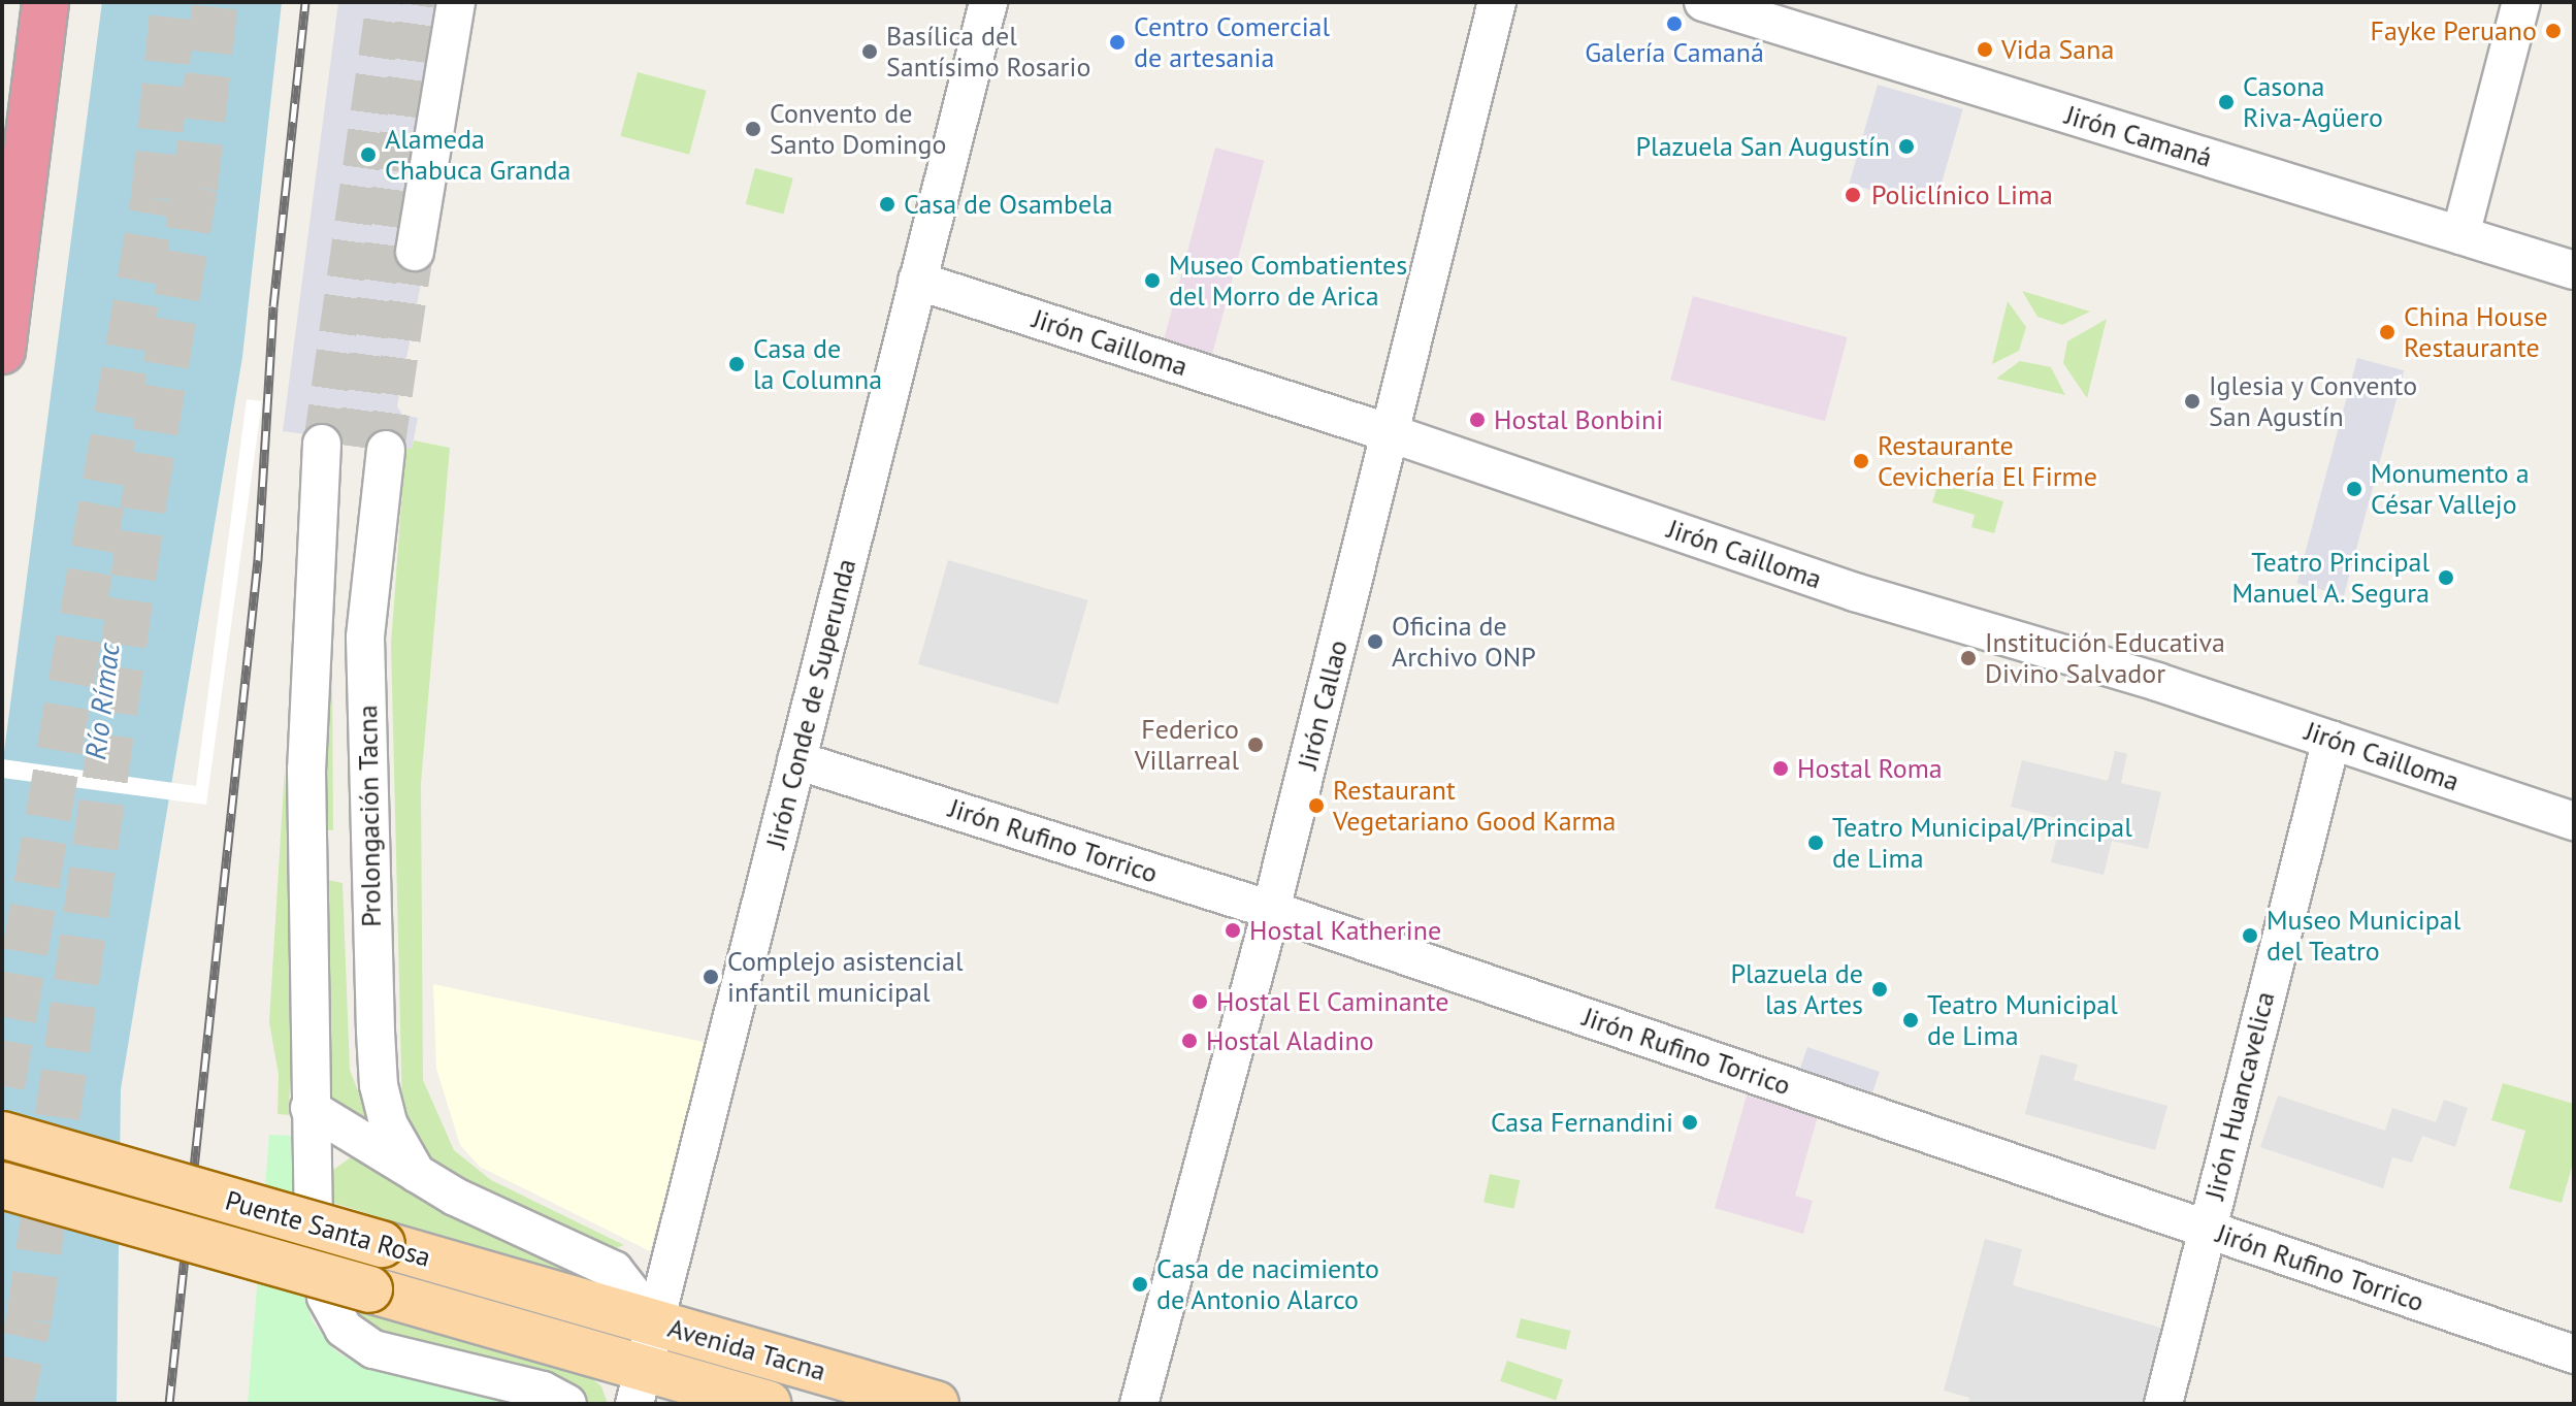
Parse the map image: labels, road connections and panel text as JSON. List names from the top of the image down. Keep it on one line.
{"streets":{"main road":["Puente Santa Rosa","Avenida Tacna"],"street":["Jirón Camaná","Jirón Cailloma","Jirón Conde de Superunda","Jirón Callao","Prolongación Tacna","Jirón Rufino Torrico","Jirón Huancavelica"]},"crossings":[["Jirón Cailloma","Jirón Conde de Superunda"],["Jirón Cailloma","Jirón Callao"],["Jirón Cailloma","Jirón Huancavelica"],["Jirón Conde de Superunda","Jirón Rufino Torrico"],["Jirón Conde de Superunda","Puente Santa Rosa"],["Jirón Conde de Superunda","Avenida Tacna"],["Jirón Callao","Jirón Rufino Torrico"],["Jirón Rufino Torrico","Jirón Huancavelica"],["Puente Santa Rosa","Avenida Tacna"]],"water":["Río Rímac"],"places":["Galería Camaná","Fayke Peruano","Centro Comercial de artesania","Vida Sana","Basílica del Santísimo Rosario","Casona Riva-Agüero","Convento de Santo Domingo","Plazuela San Augustín","Alameda Chabuca Granda","Policlínico Lima","Casa de Osambela","Museo Combatientes del Morro de Arica","China House Restaurante","Casa de la Columna","Iglesia y Convento San Agustín","Hostal Bonbini","Restaurante Cevichería El Firme","Monumento a César Vallejo","Teatro Principal Manuel A. Segura","Oficina de Archivo ONP","Institución Educativa Divino Salvador","Federico Villarreal","Hostal Roma","Restaurant Vegetariano Good Karma","Teatro Municipal/Principal de Lima","Hostal Katherine","Museo Municipal del Teatro","Complejo asistencial infantil municipal","Plazuela de las Artes","Hostal El Caminante","Teatro Municipal de Lima","Hostal Aladino","Casa Fernandini","Casa de nacimiento de Antonio Alarco"]}
